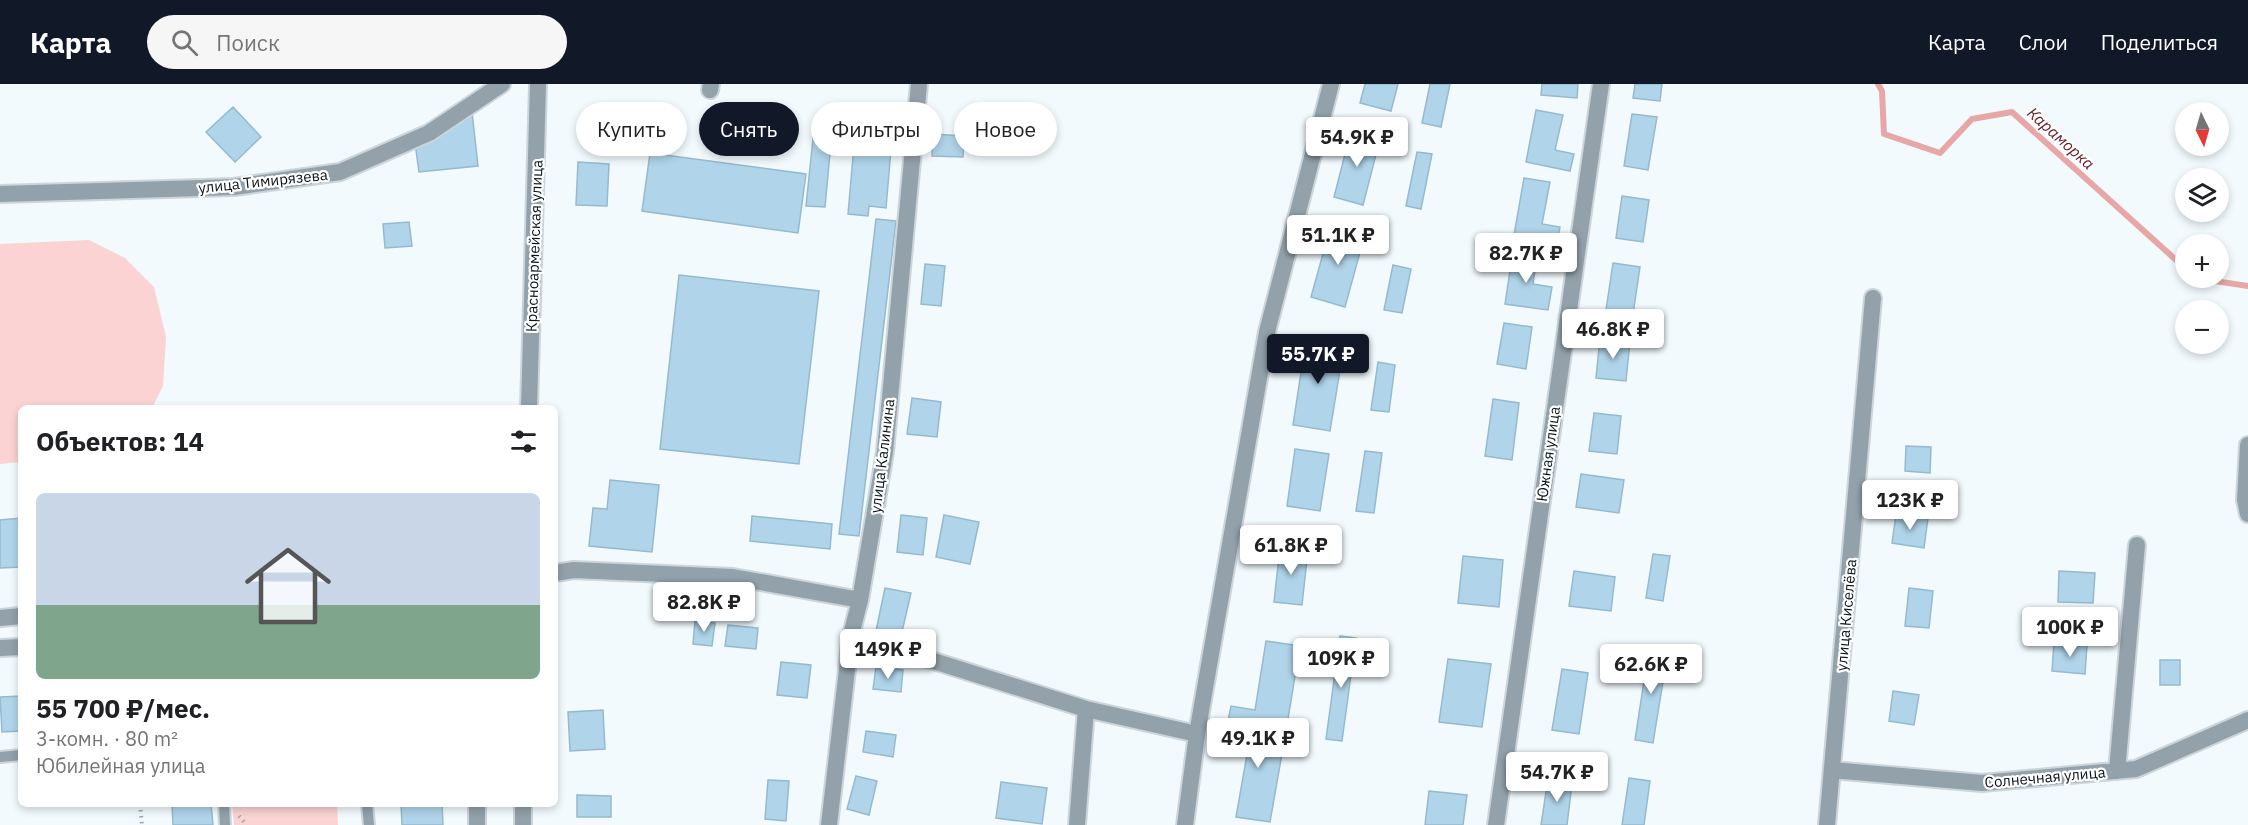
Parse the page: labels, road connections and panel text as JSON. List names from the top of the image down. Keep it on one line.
{"streets":{"street":["улица Тимирязева","Красноармейская улица","Южная улица","улица Калинина","улица Киселёва","Солнечная улица"]},"crossings":[["улица Киселёва","Солнечная улица"]],"water":["Караморка"],"north":"bottom","page":{"header":"Карта","search":"Поиск","nav":["Карта","Слои","Поделиться"],"map_buttons":["+","−"],"chip":["Купить","Снять","Фильтры","Новое"],"price":["54.9K ₽","51.1K ₽","82.7K ₽","46.8K ₽","55.7K ₽","123K ₽","61.8K ₽","82.8K ₽","100K ₽","149K ₽","109K ₽","62.6K ₽","49.1K ₽","54.7K ₽"],"heading":"Объектов: 14","list":[{"name":"55 700 ₽/мес.","note":"3-комн. · 80 m² · Юбилейная улица"}]}}
